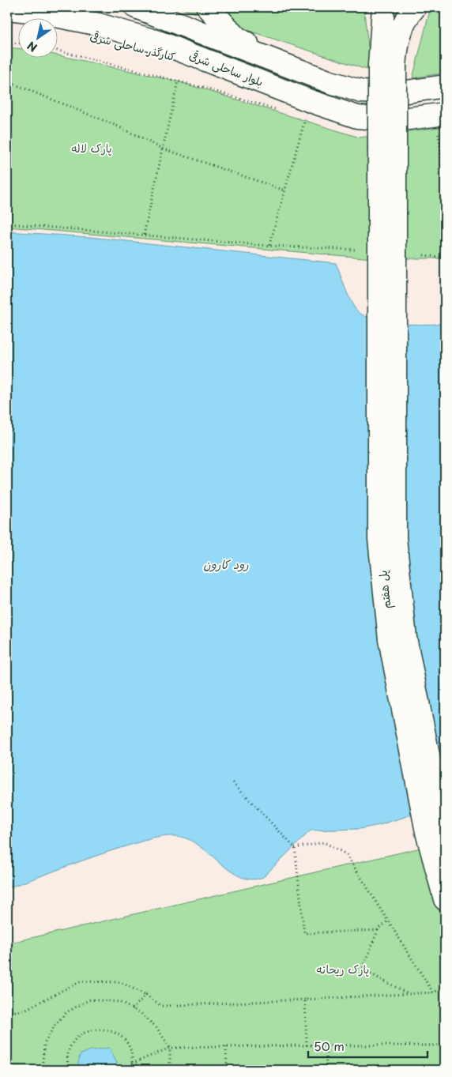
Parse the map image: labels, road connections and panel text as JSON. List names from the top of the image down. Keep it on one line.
{"streets":{"main road":["کنارگذر ساحلی شرقی","بلوار ساحلی شرقی","پل هفتم"]},"crossings":[["کنارگذر ساحلی شرقی","بلوار ساحلی شرقی"]],"water":["رود کارون"],"parks":["پارک لاله","پارک ریحانه"],"scale_bar":"50 m","north":"bottom left"}
